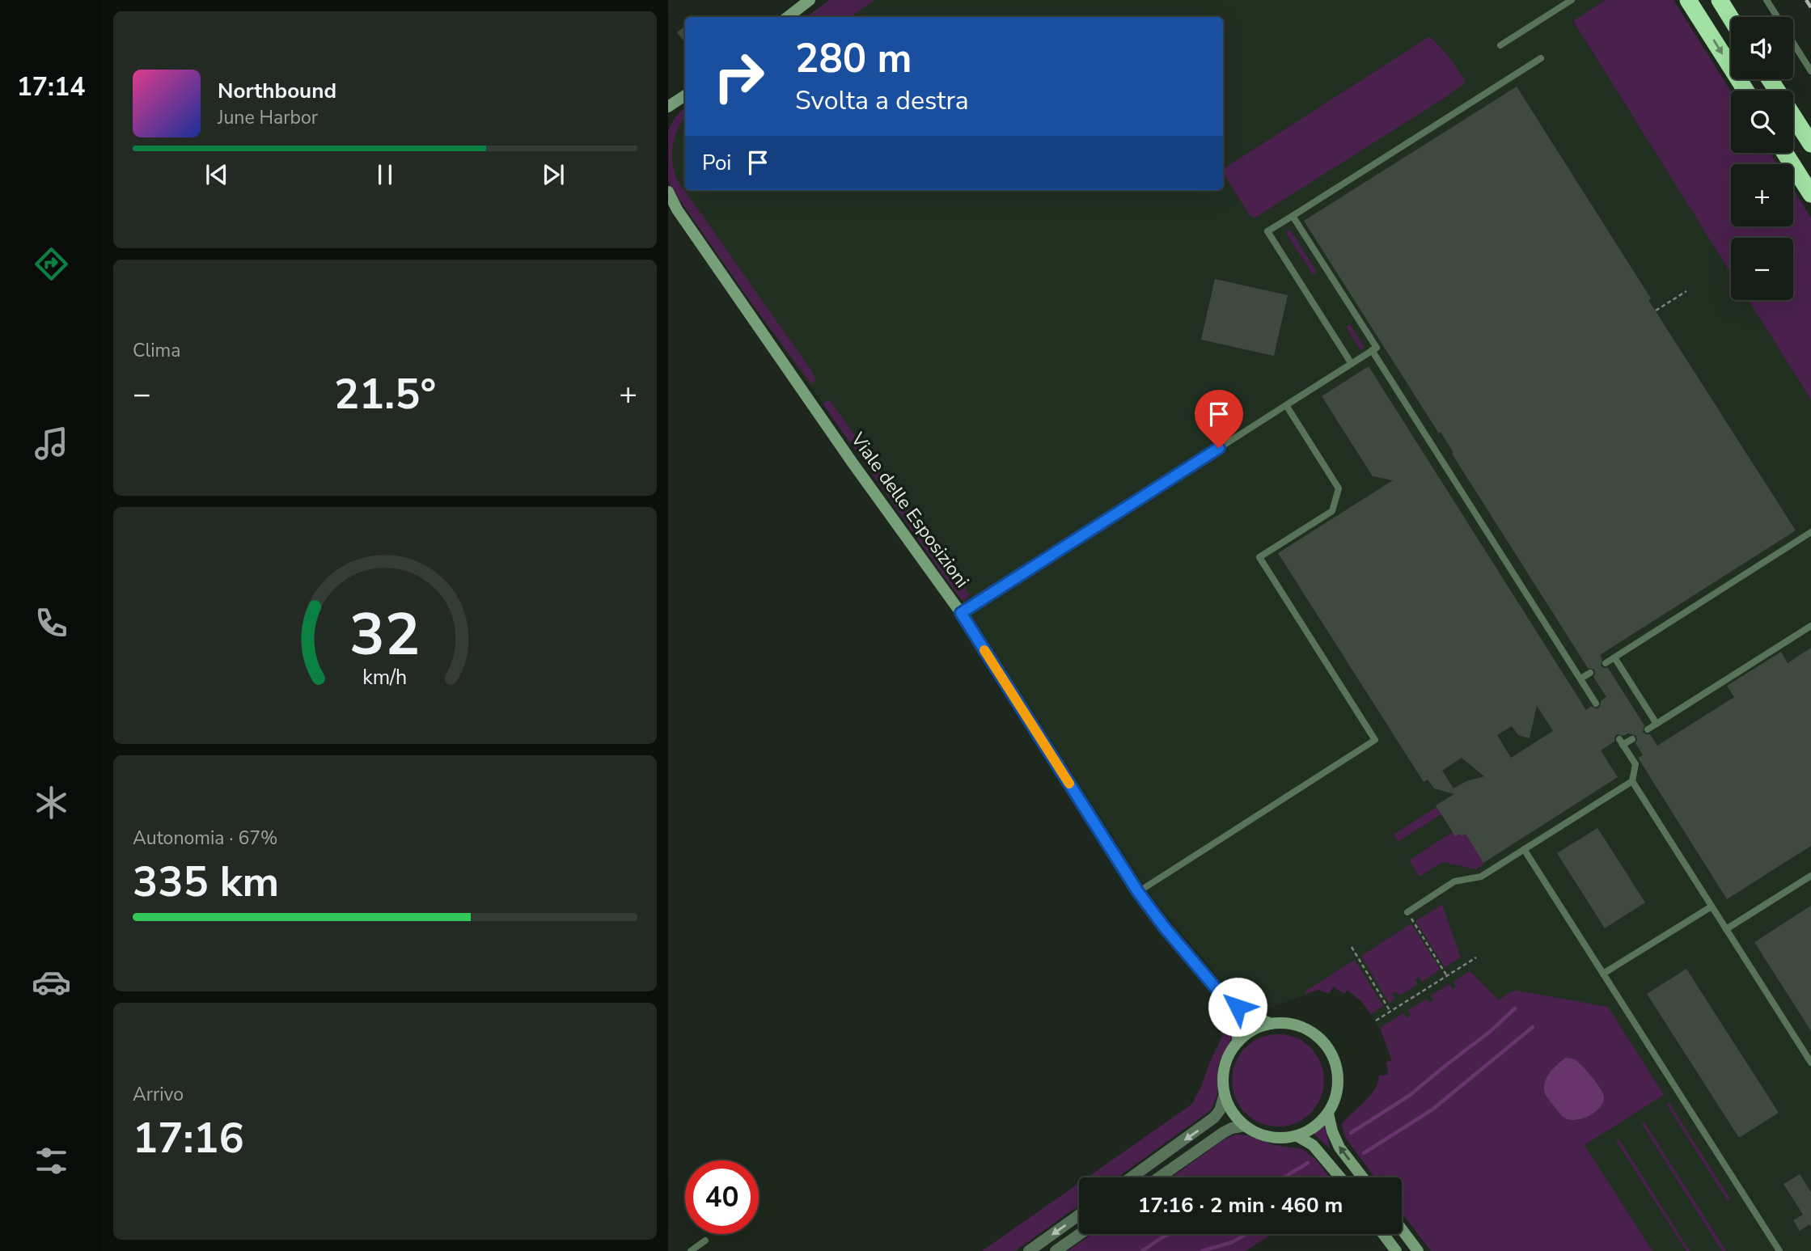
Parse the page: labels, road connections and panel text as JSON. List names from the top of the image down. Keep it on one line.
{"streets":{"street":["Viale delle Esposizioni"]},"page":{"tabs":"17:14","map_buttons":["+","−"],"turn":["280 m","Svolta a destra"],"song":["Northbound","June Harbor"],"then":"Poi","tile":["Clima",["Autonomia · 67%","335 km"],["Arrivo","17:16"]],"heat":["−","21.5°","+"],"limit":"40","trip":"17:16 · 2 min · 460 m","gauge":["32","km/h"]}}
